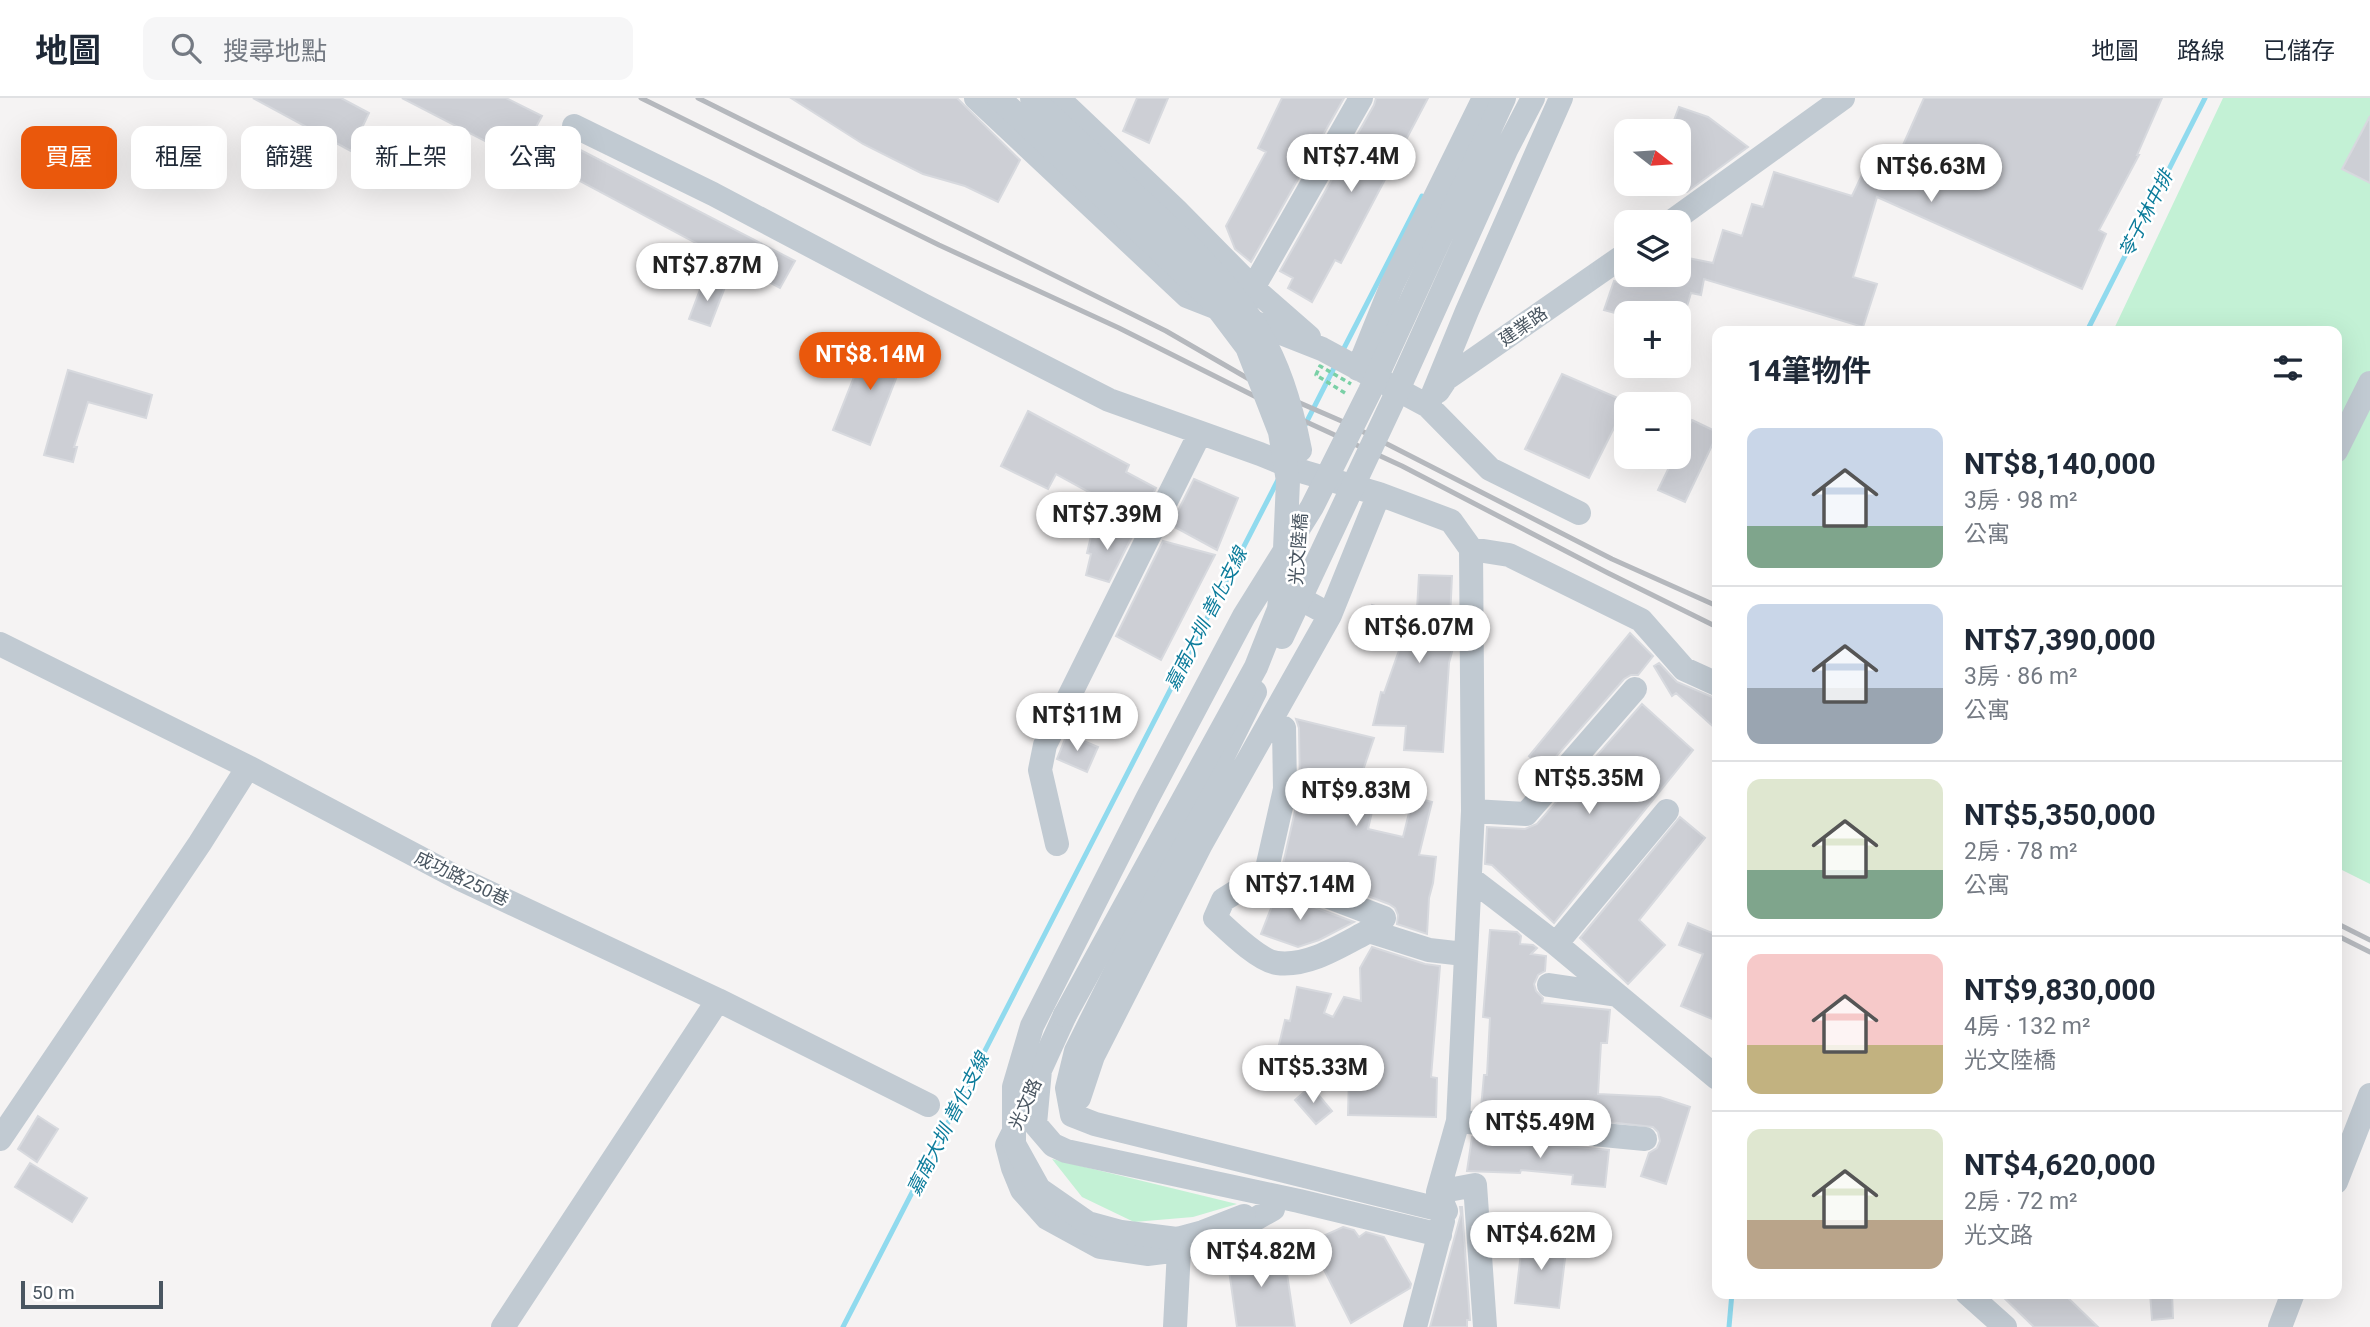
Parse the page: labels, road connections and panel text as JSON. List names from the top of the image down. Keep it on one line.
{"streets":{"street":["建業路","光文陸橋","成功路250巷","光文路"]},"crossings":[["光文陸橋","光文路"]],"water":["苓子林中排","嘉南大圳 善化支線"],"scale_bar":"50 m","north":"right","page":{"header":"地圖","search":"搜尋地點","nav":["地圖","路線","已儲存"],"map_buttons":["+","−"],"chip":["買屋","租屋","篩選","新上架","公寓"],"price":["NT$7.4M","NT$6.63M","NT$7.87M","NT$8.14M","NT$7.39M","NT$6.07M","NT$11M","NT$5.35M","NT$9.83M","NT$7.14M","NT$5.33M","NT$5.49M","NT$4.62M","NT$4.82M"],"heading":"14筆物件","list":[{"name":"NT$8,140,000","note":"3房 · 98 m² · 公寓"},{"name":"NT$7,390,000","note":"3房 · 86 m² · 公寓"},{"name":"NT$5,350,000","note":"2房 · 78 m² · 公寓"},{"name":"NT$9,830,000","note":"4房 · 132 m² · 光文陸橋"},{"name":"NT$4,620,000","note":"2房 · 72 m² · 光文路"}],"scale":"50 m"}}
